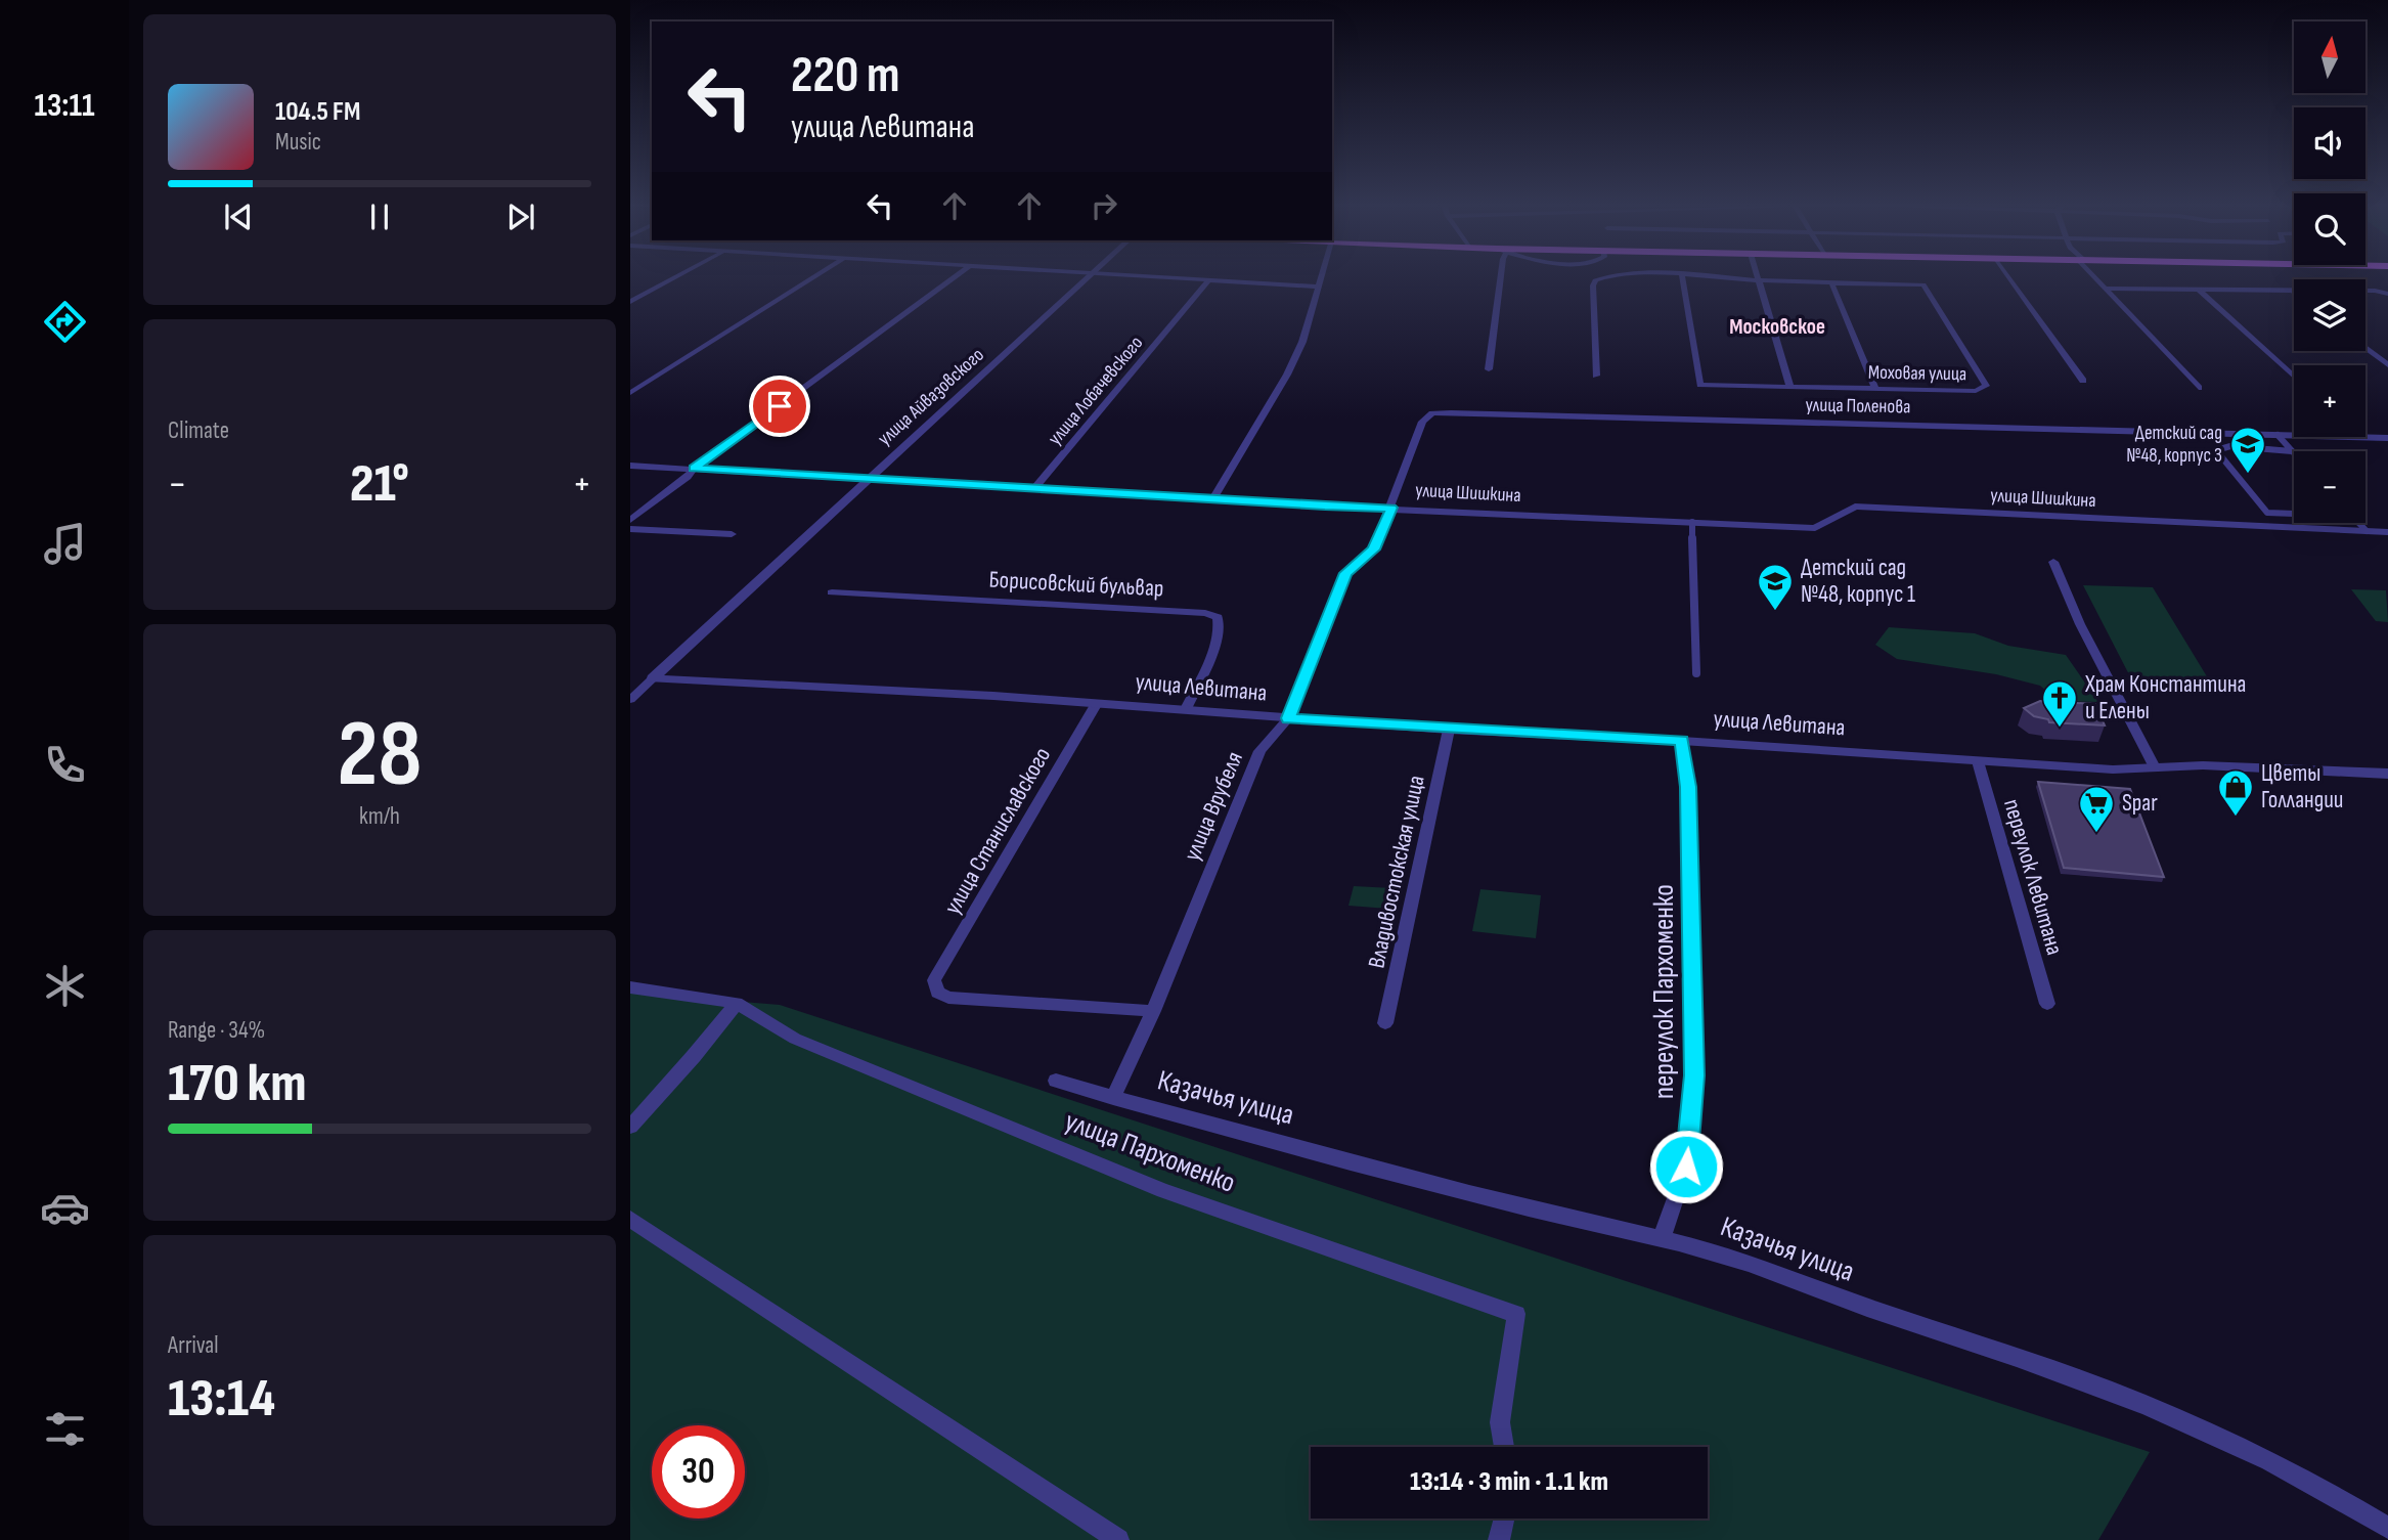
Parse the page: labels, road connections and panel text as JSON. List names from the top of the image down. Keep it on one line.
{"streets":{"street":["Моховая улица","улица Лобачевского","улица Айвазовского","улица Поленова","улица Шишкина","Борисовский бульвар","улица Левитана","улица Врубеля","улица Станиславского","Владивостокская улица","переулок Левитана","переулок Пархоменко","Казачья улица","улица Пархоменко"]},"crossings":[["улица Лобачевского","улица Шишкина"],["улица Айвазовского","улица Шишкина"],["улица Айвазовского","улица Левитана"],["улица Поленова","улица Шишкина"],["улица Поленова","улица Врубеля"],["улица Шишкина","улица Врубеля"],["Борисовский бульвар","улица Левитана"],["улица Левитана","улица Врубеля"],["улица Левитана","улица Станиславского"],["улица Левитана","Владивостокская улица"],["улица Левитана","переулок Левитана"],["улица Левитана","переулок Пархоменко"],["улица Врубеля","улица Станиславского"],["улица Врубеля","Казачья улица"],["переулок Пархоменко","Казачья улица"]],"districts":["Московское"],"places":{"school or university":["Детский сад №48, корпус 3","Детский сад №48, корпус 1"],"church":["Храм Константина и Елены"],"shop":["Цветы Голландии"],"supermarket":["Spar"]},"north":"top","page":{"tabs":"13:11","map_buttons":["+","−"],"turn":["220 m","улица Левитана"],"song":["104.5 FM","Music"],"tile":["Climate",["28","km/h"],["Range · 34%","170 km"],["Arrival","13:14"]],"heat":["−","21°","+"],"limit":"30","trip":"13:14 · 3 min · 1.1 km"}}
